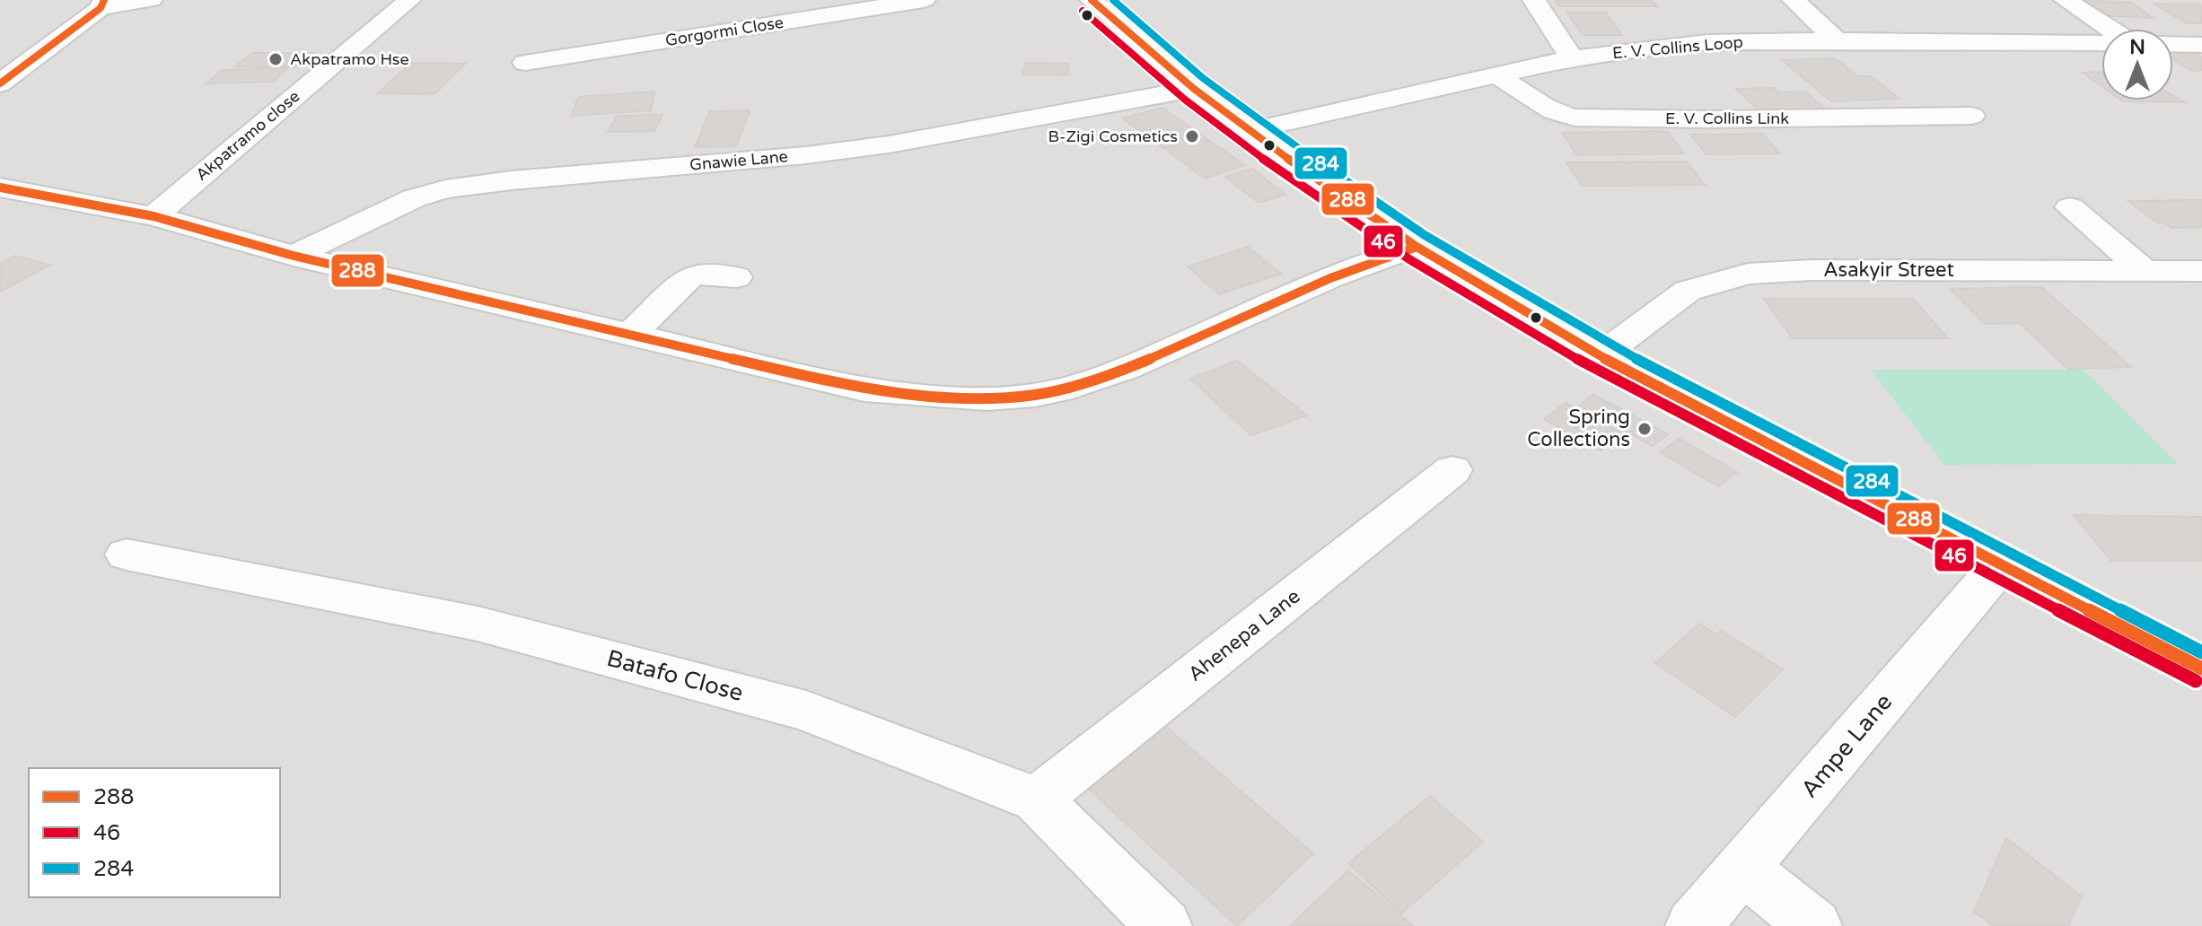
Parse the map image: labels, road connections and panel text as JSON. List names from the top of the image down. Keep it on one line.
{"streets":{"street":["Gorgormi Close","E. V. Collins Loop","E. V. Collins Link","Akpatramo close","Gnawie Lane","Asakyir Street","Ahenepa Lane","Batafo Close","Ampe Lane"]},"crossings":[["E. V. Collins Loop","E. V. Collins Link"],["Ahenepa Lane","Batafo Close"]],"places":["Akpatramo Hse","B-Zigi Cosmetics","Spring Collections"],"lines":["transit line 288","transit line 284","transit line 46"],"legend":["288","46","284"],"north":"top"}
